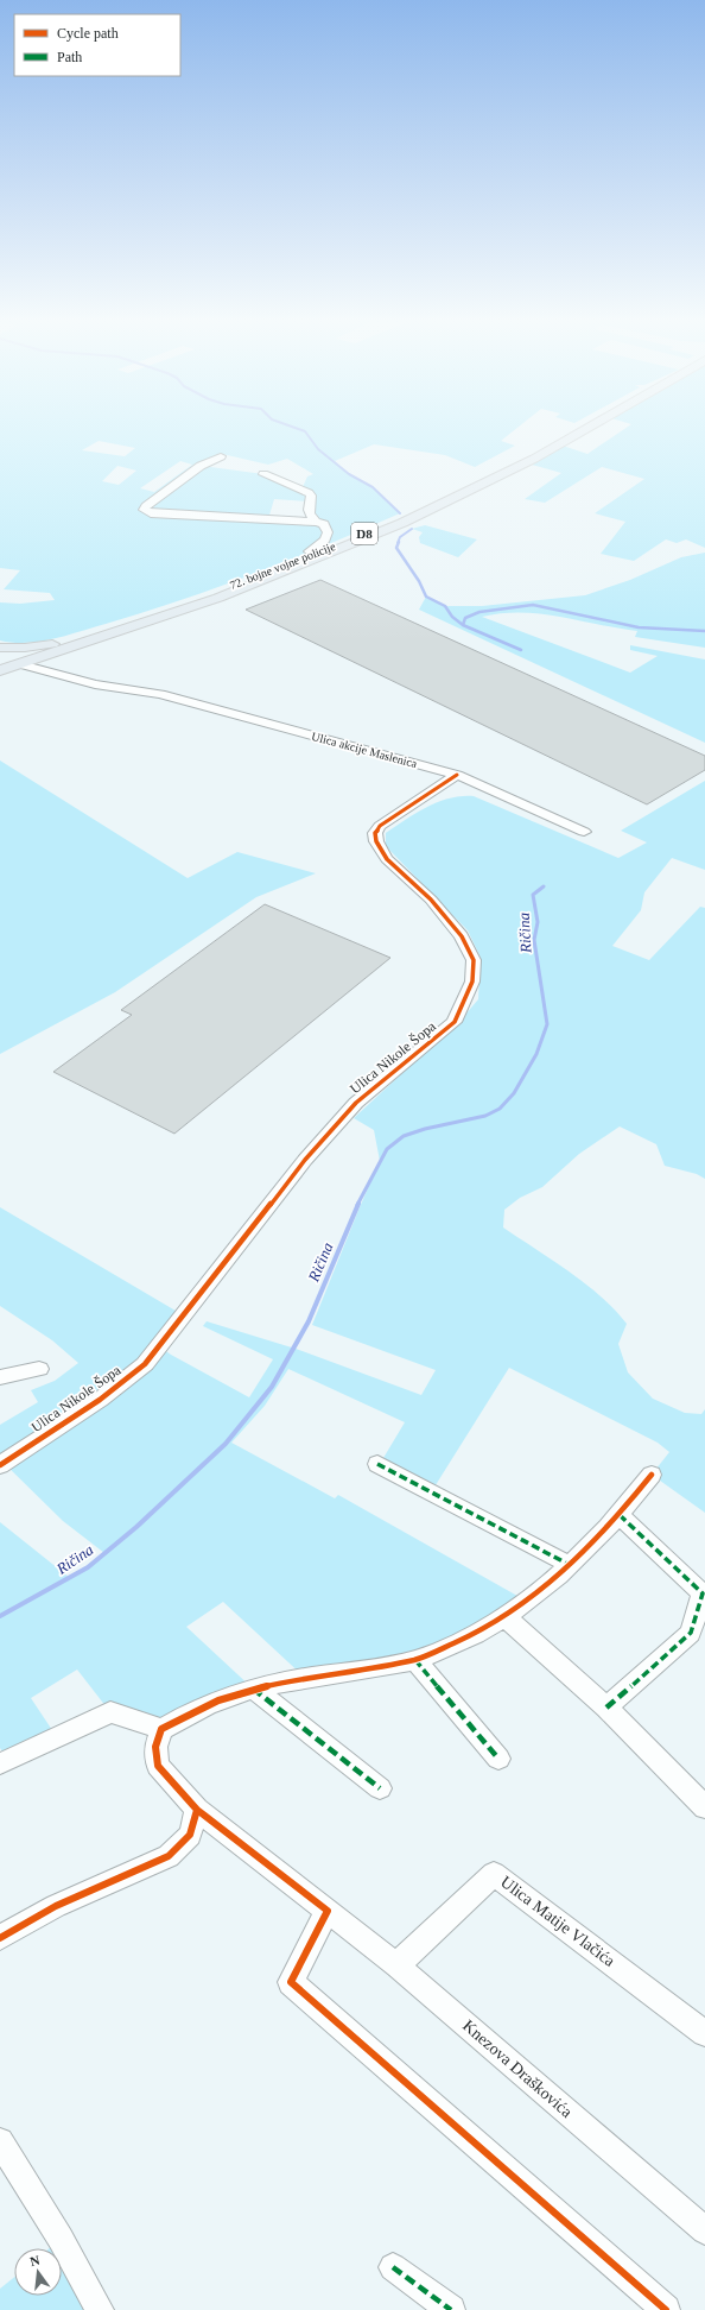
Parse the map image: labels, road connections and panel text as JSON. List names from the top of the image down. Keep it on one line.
{"streets":{"main road":["D8","72. bojne vojne policije"],"street":["Ulica akcije Maslenica","Ulica Nikole Šopa","Ulica Matije Vlačića","Knezova Draškovića"]},"crossings":[["72. bojne vojne policije","Ulica akcije Maslenica"],["Ulica akcije Maslenica","Ulica Nikole Šopa"],["Ulica Matije Vlačića","Knezova Draškovića"]],"water":["Ričina"],"legend":["Cycle path","Path"],"north":"top"}
